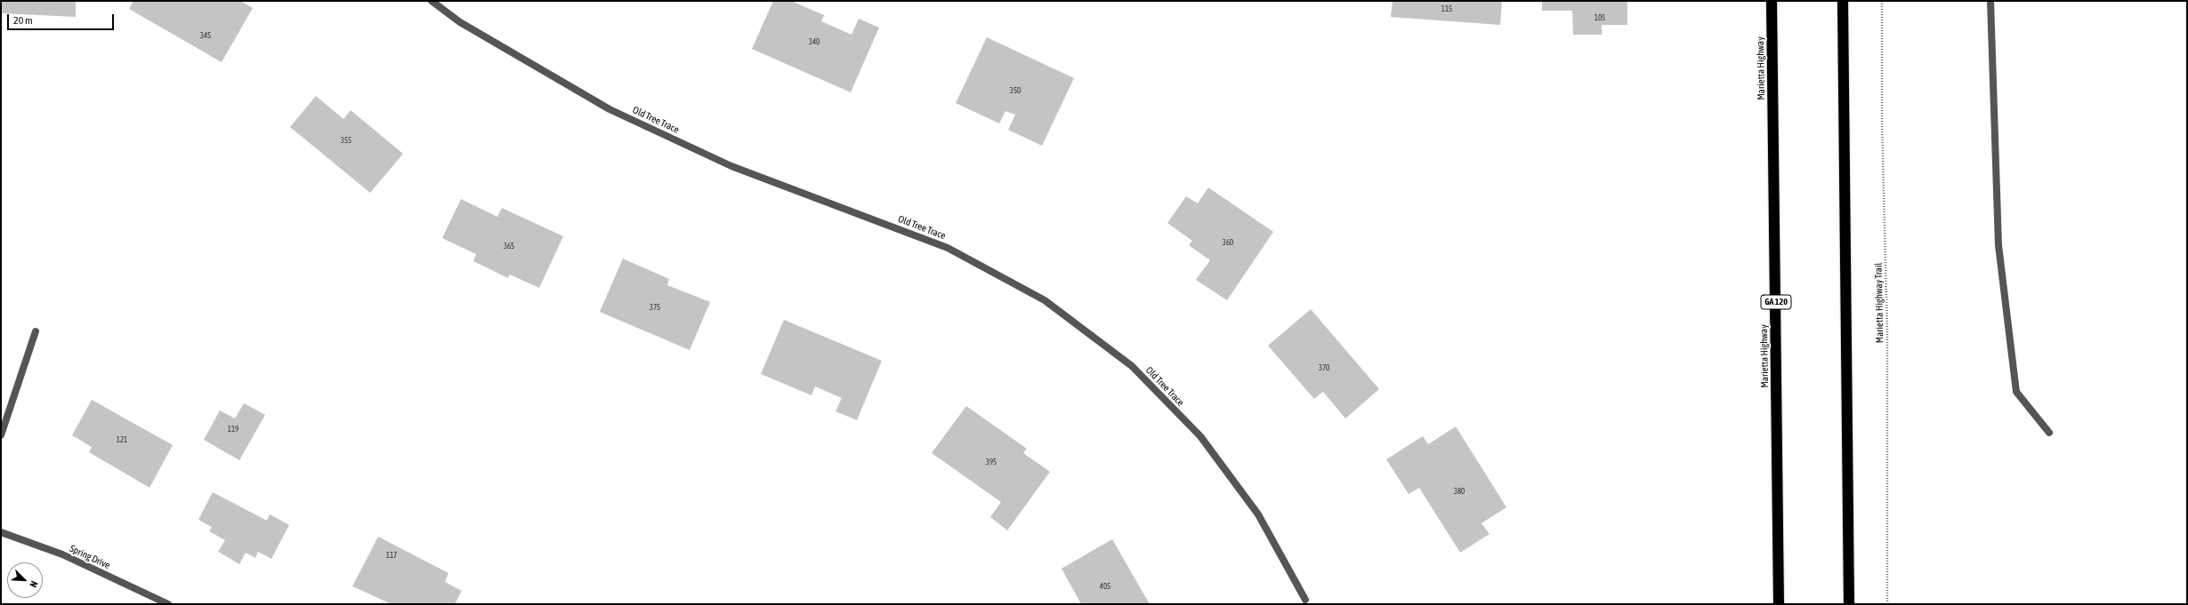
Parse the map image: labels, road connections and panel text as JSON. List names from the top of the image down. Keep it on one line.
{"streets":{"highway":["Marietta Highway","GA 120"],"street":["Old Tree Trace","Spring Drive"],"path":["Marietta Highway Trail"]},"house_numbers":["115","105","345","340","350","355","360","365","375","370","119","121","395","380","117","405"],"scale_bar":"20 m","north":"bottom right"}
